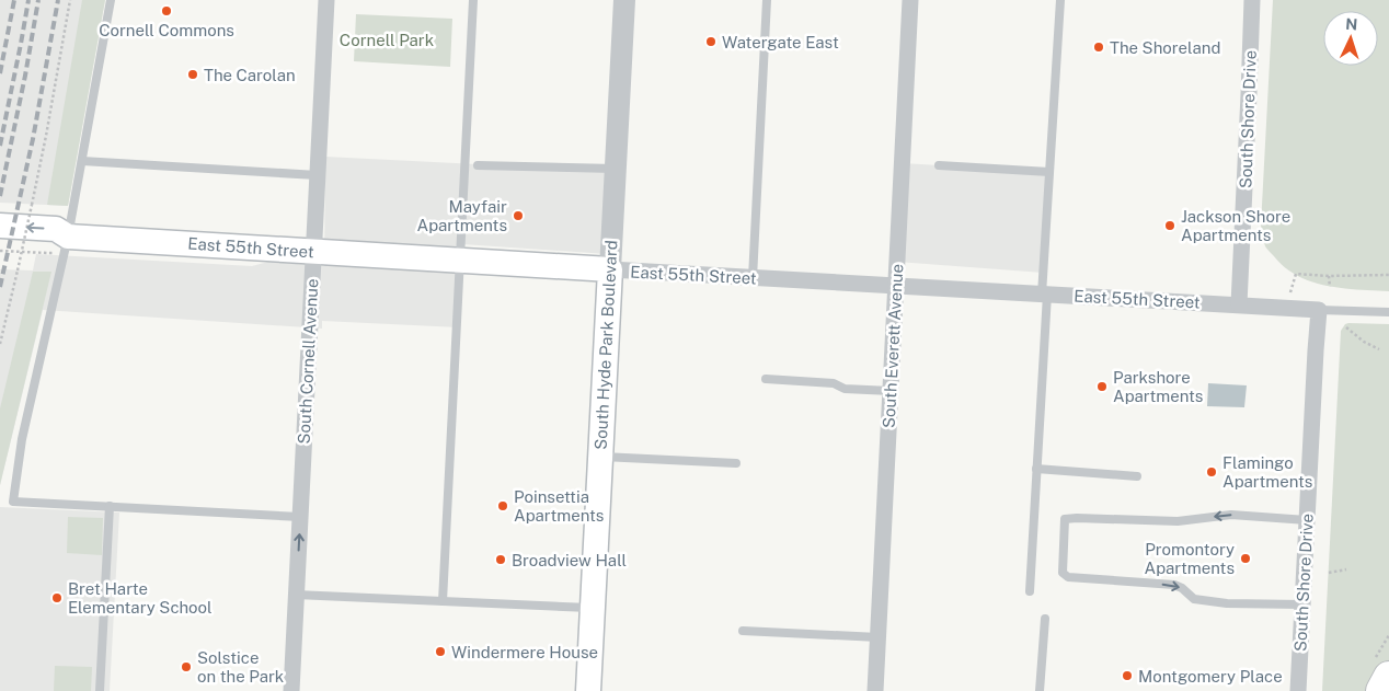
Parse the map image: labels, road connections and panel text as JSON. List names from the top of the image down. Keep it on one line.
{"streets":{"main road":["East 55th Street","South Hyde Park Boulevard"],"street":["South Shore Drive","South Everett Avenue","South Cornell Avenue"]},"crossings":[["South Shore Drive","East 55th Street"],["East 55th Street","South Hyde Park Boulevard"],["East 55th Street","South Everett Avenue"],["East 55th Street","South Cornell Avenue"]],"parks":["Cornell Park"],"places":["Cornell Commons","Watergate East","The Shoreland","The Carolan","Mayfair Apartments","Jackson Shore Apartments","Parkshore Apartments","Flamingo Apartments","Poinsettia Apartments","Promontory Apartments","Broadview Hall","Bret Harte Elementary School","Windermere House","Solstice on the Park","Montgomery Place"],"north":"top"}
